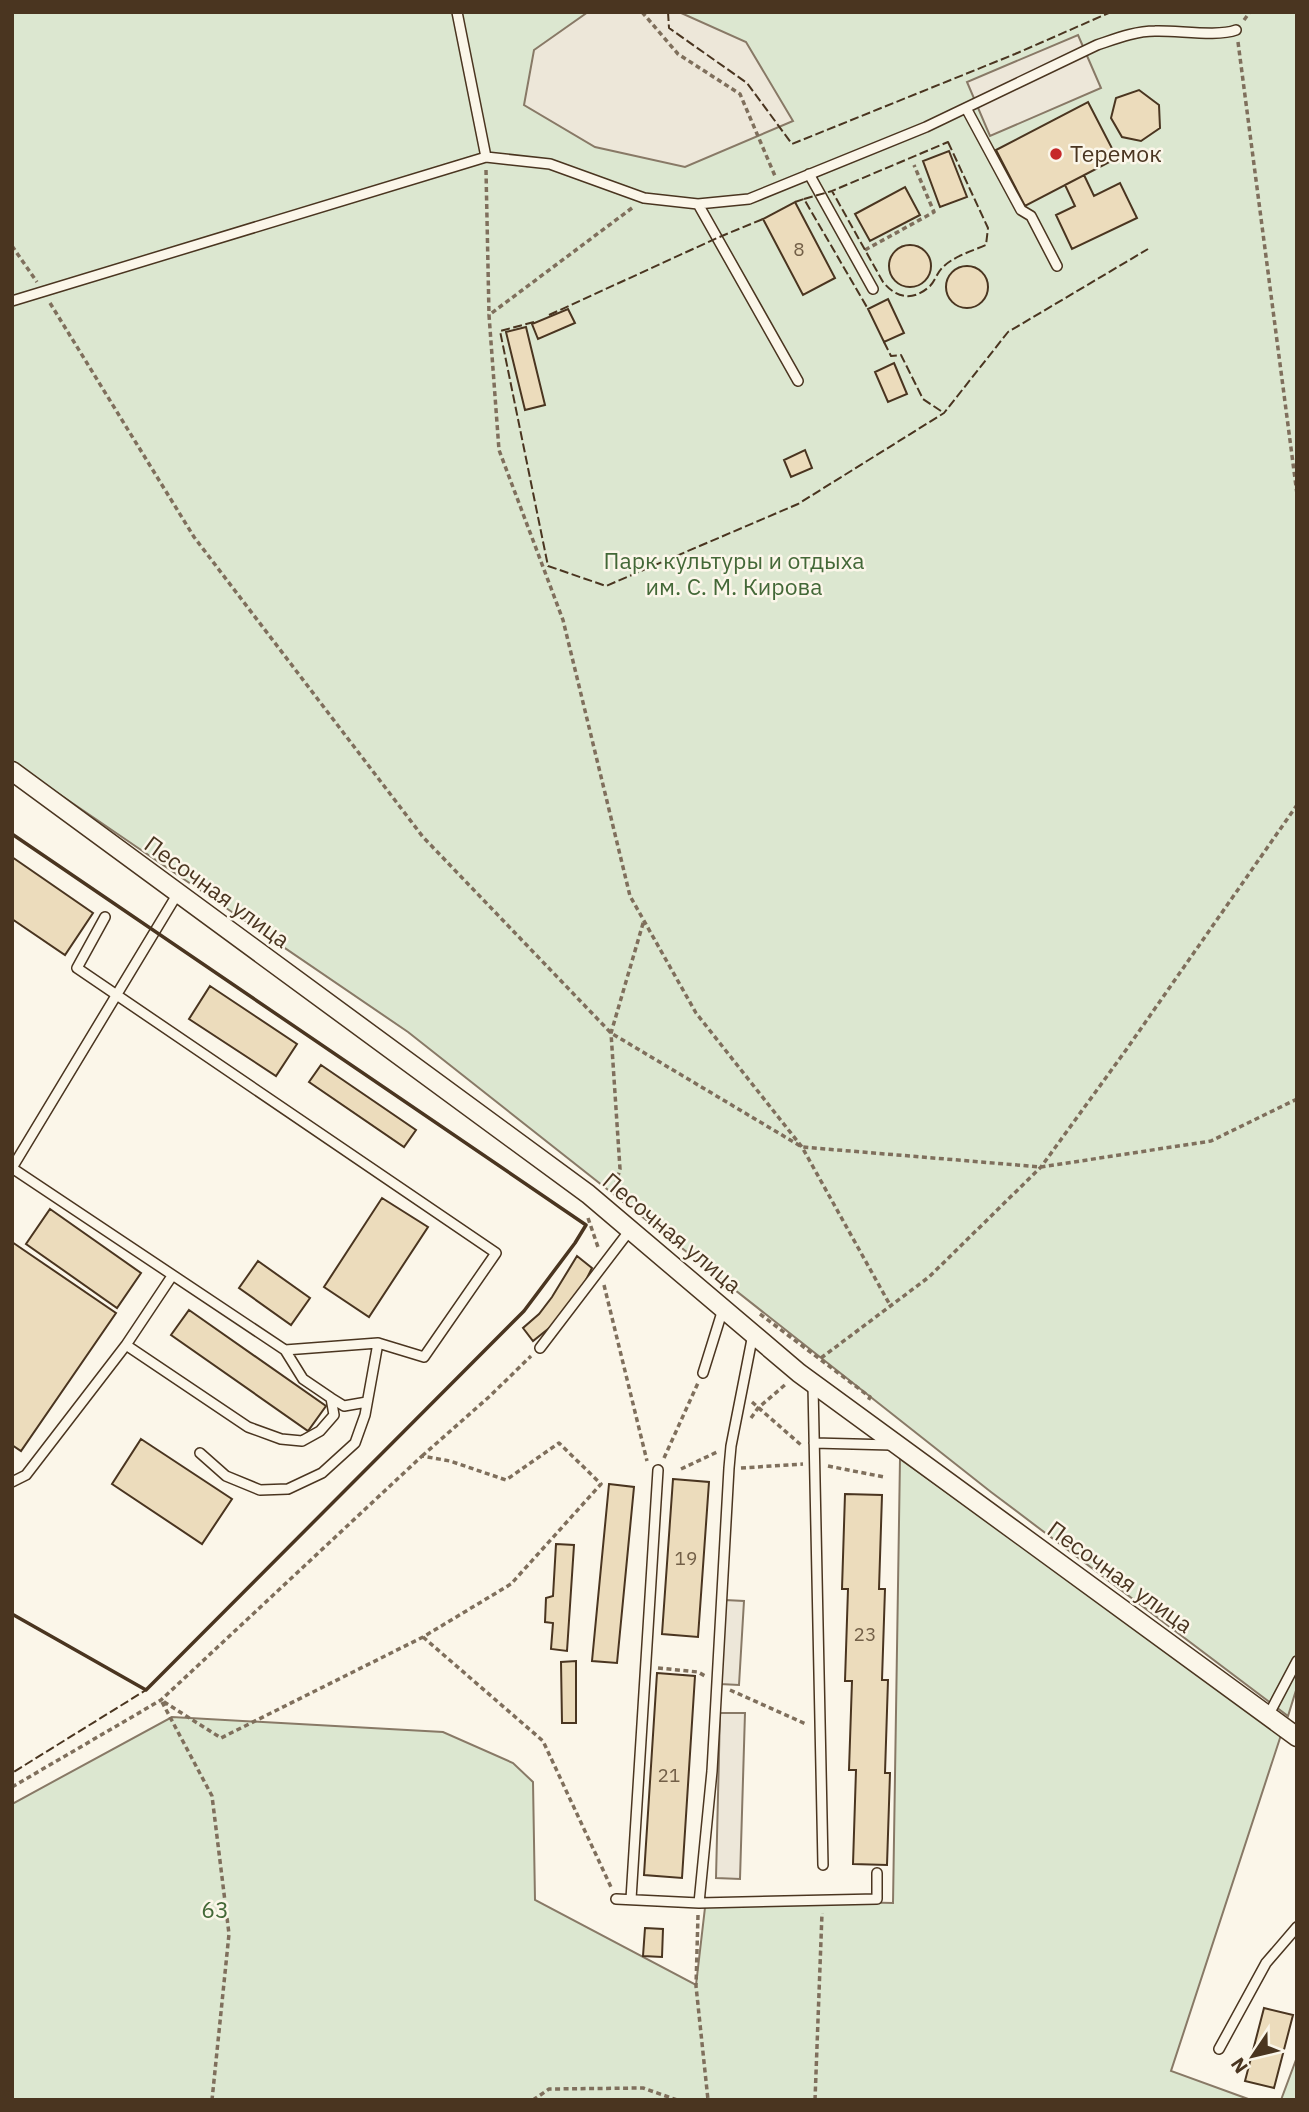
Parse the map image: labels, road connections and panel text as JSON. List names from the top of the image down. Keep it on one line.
{"streets":{"street":["Песочная улица"]},"parks":["Парк культуры и отдыха им. С. М. Кирова","63"],"places":["Теремок"],"house_numbers":["8","19","23","21"],"north":"bottom left"}
